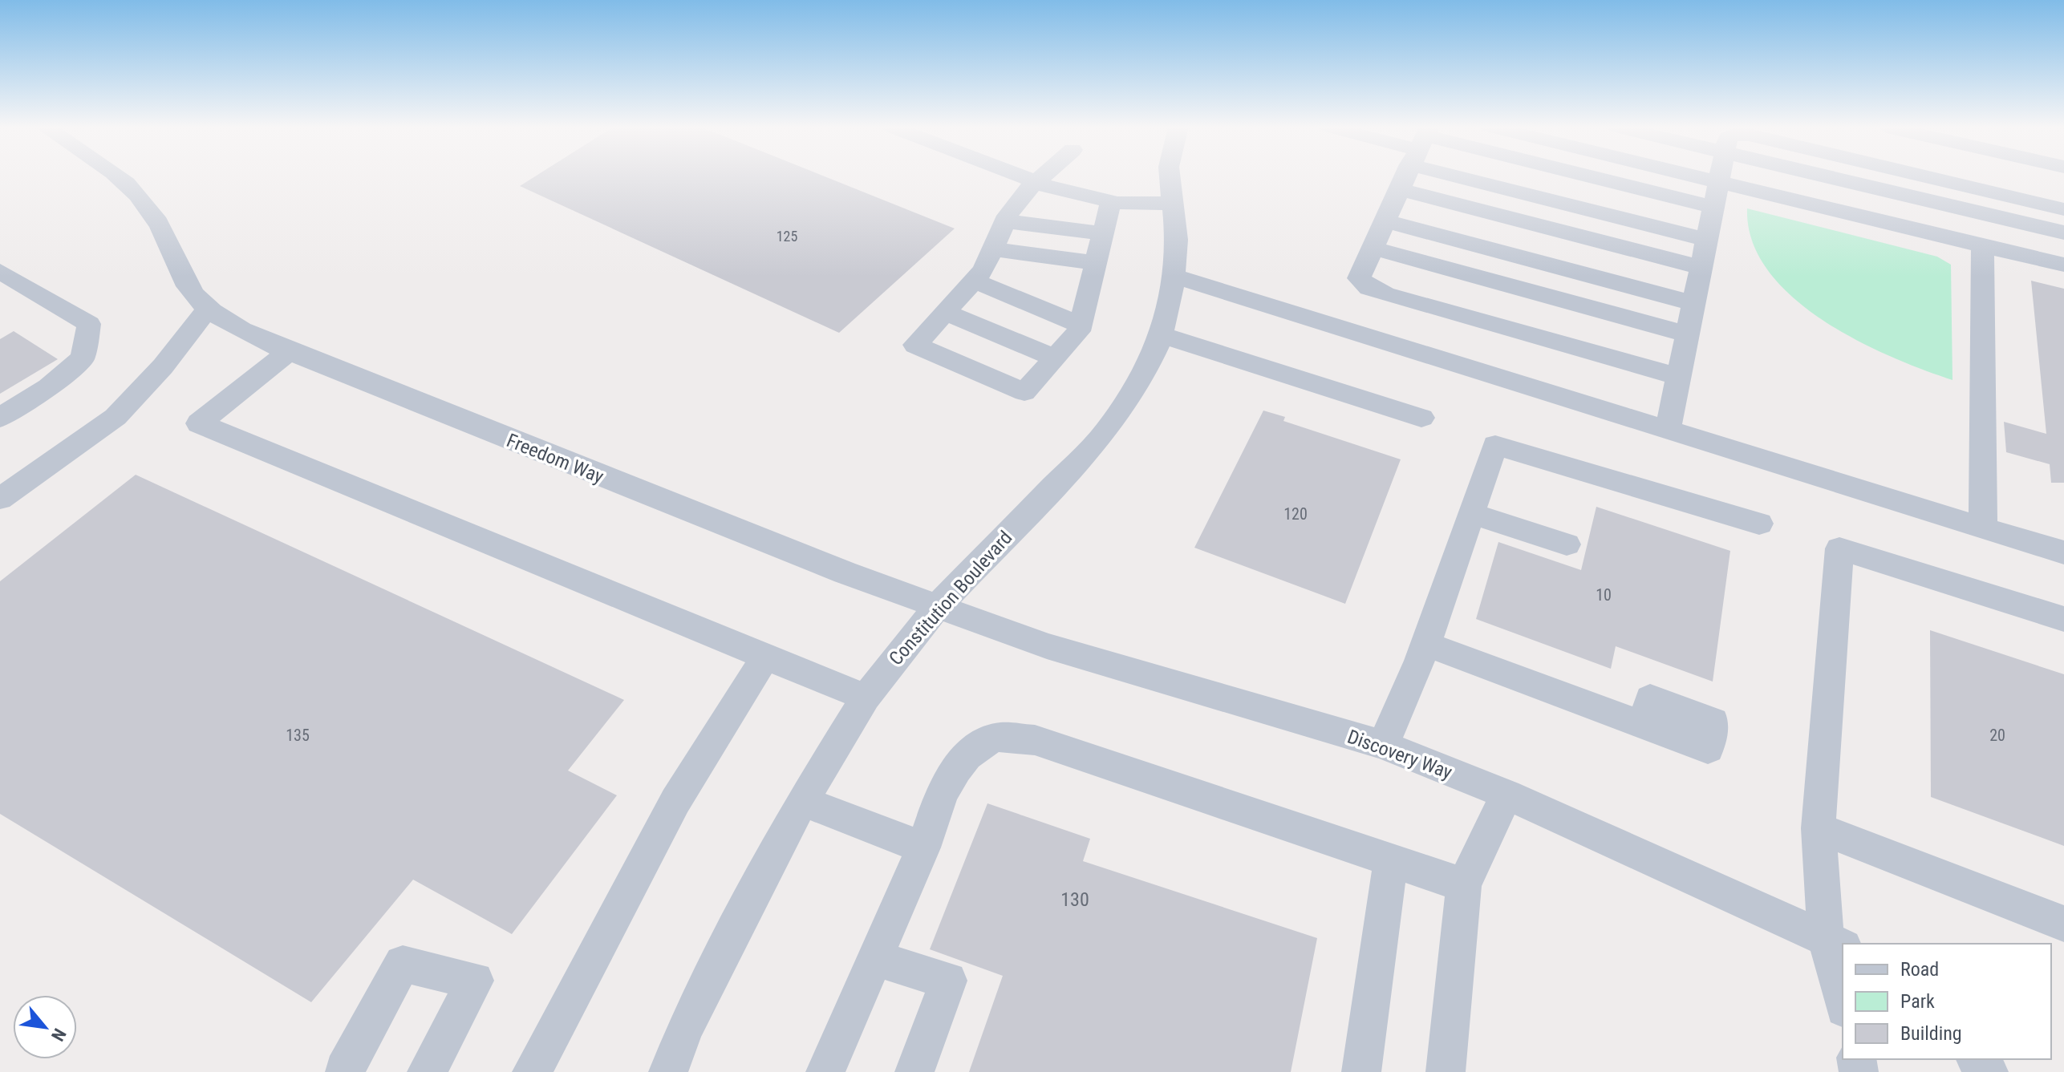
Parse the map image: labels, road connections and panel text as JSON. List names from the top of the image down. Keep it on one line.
{"streets":{"street":["Freedom Way","Constitution Boulevard","Discovery Way"]},"crossings":[["Freedom Way","Constitution Boulevard"],["Freedom Way","Discovery Way"],["Constitution Boulevard","Discovery Way"]],"house_numbers":["125","120","10","135","20","130"],"legend":["Road","Park","Building"],"north":"bottom right"}
